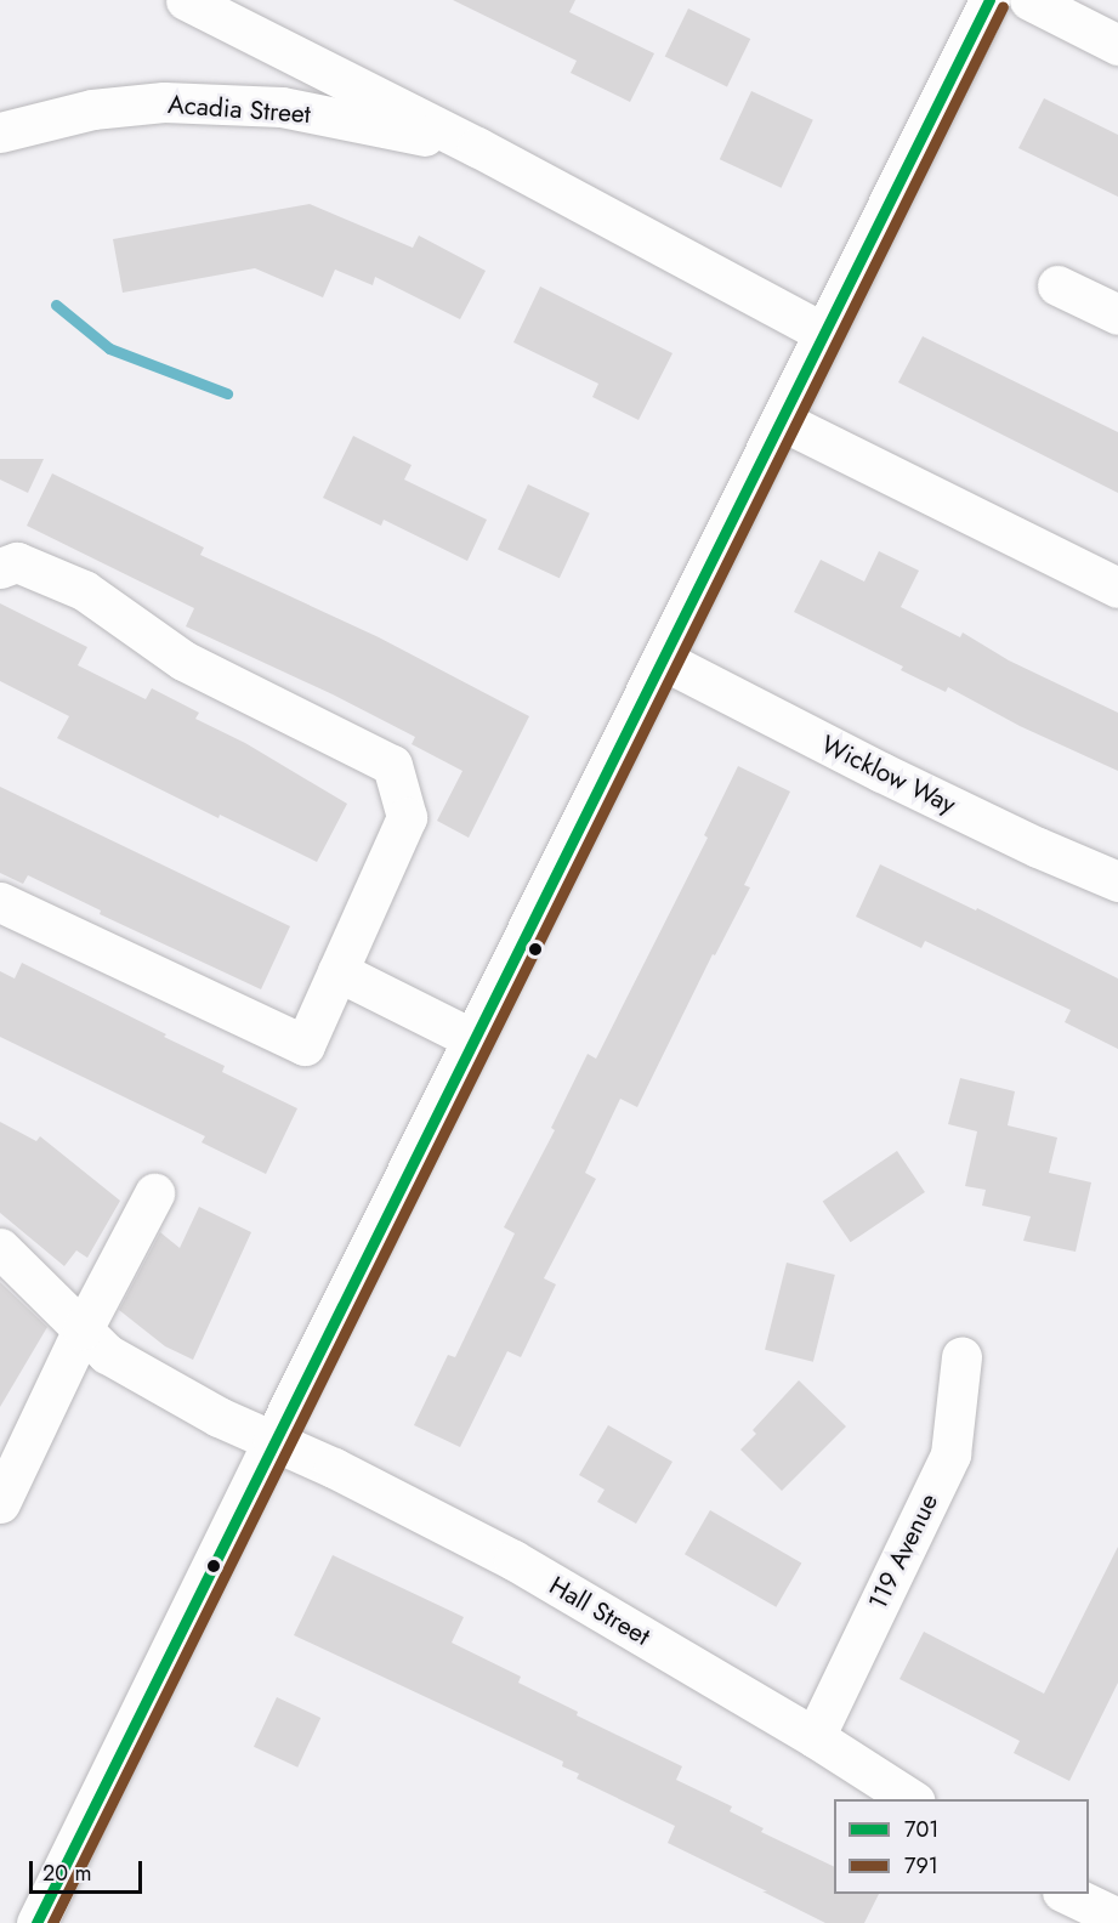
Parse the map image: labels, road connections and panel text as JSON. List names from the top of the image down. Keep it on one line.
{"streets":{"street":["Acadia Street","Wicklow Way","119 Avenue","Hall Street"]},"crossings":[["119 Avenue","Hall Street"]],"lines":["transit line 701","transit line 791"],"legend":["701","791"],"scale_bar":"20 m"}
